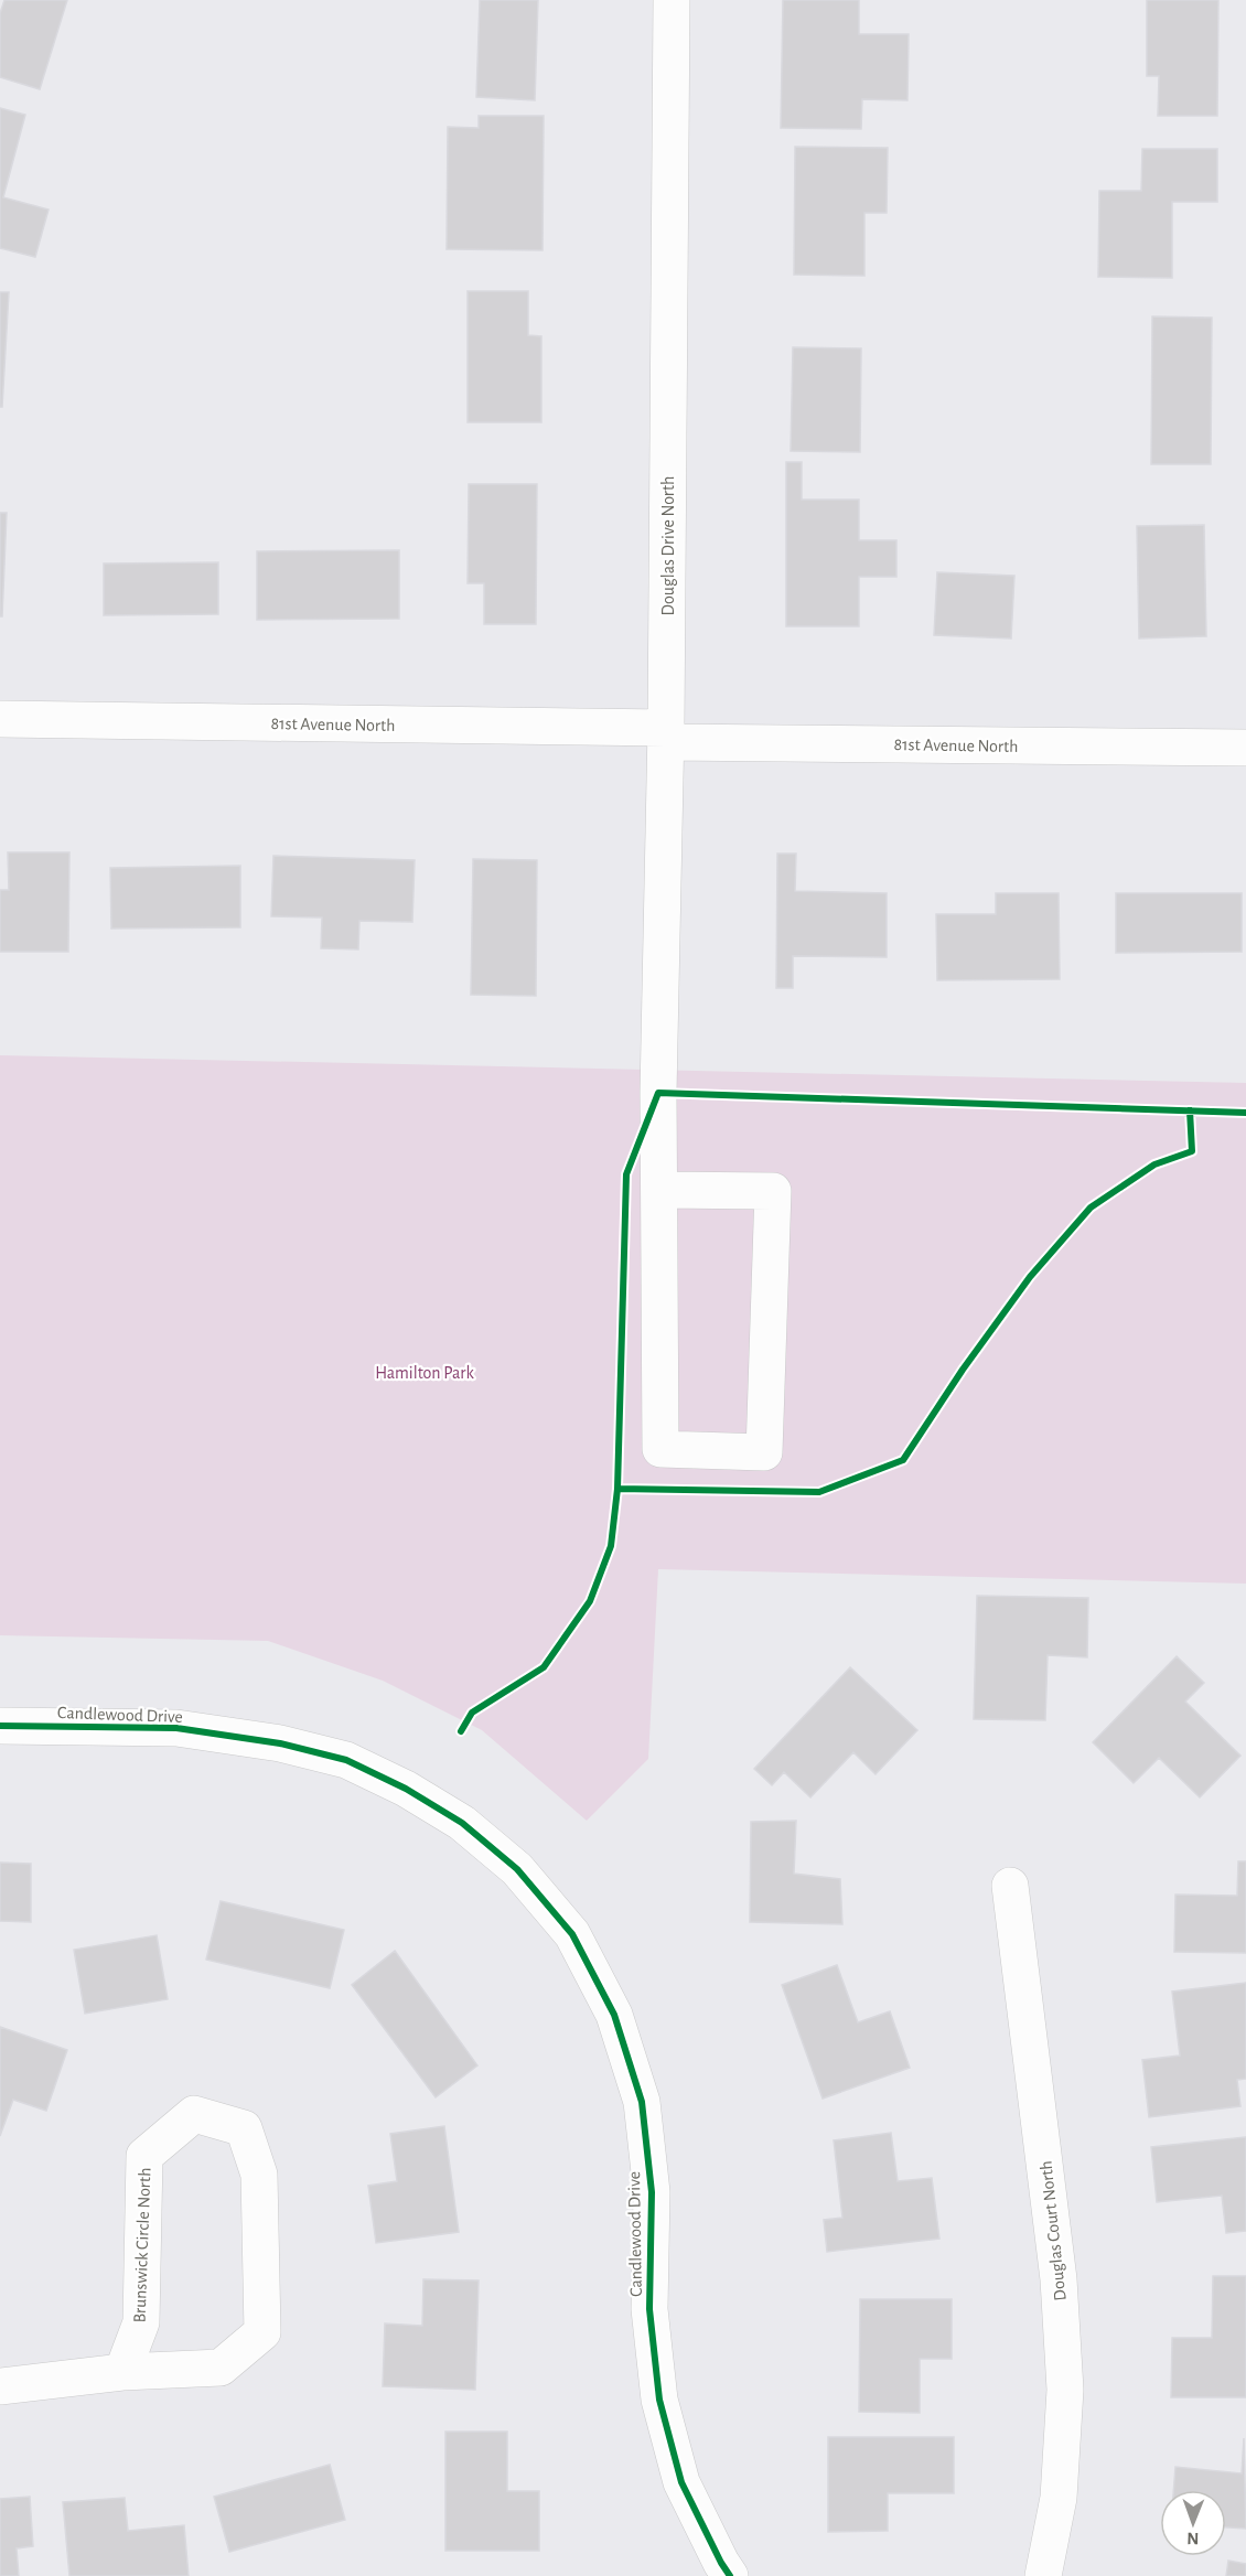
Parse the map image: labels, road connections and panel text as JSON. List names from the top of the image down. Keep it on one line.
{"streets":{"street":["Douglas Drive North","81st Avenue North","Candlewood Drive","Douglas Court North","Brunswick Circle North"]},"crossings":[["Douglas Drive North","81st Avenue North"]],"parks":["Hamilton Park"],"north":"bottom"}
